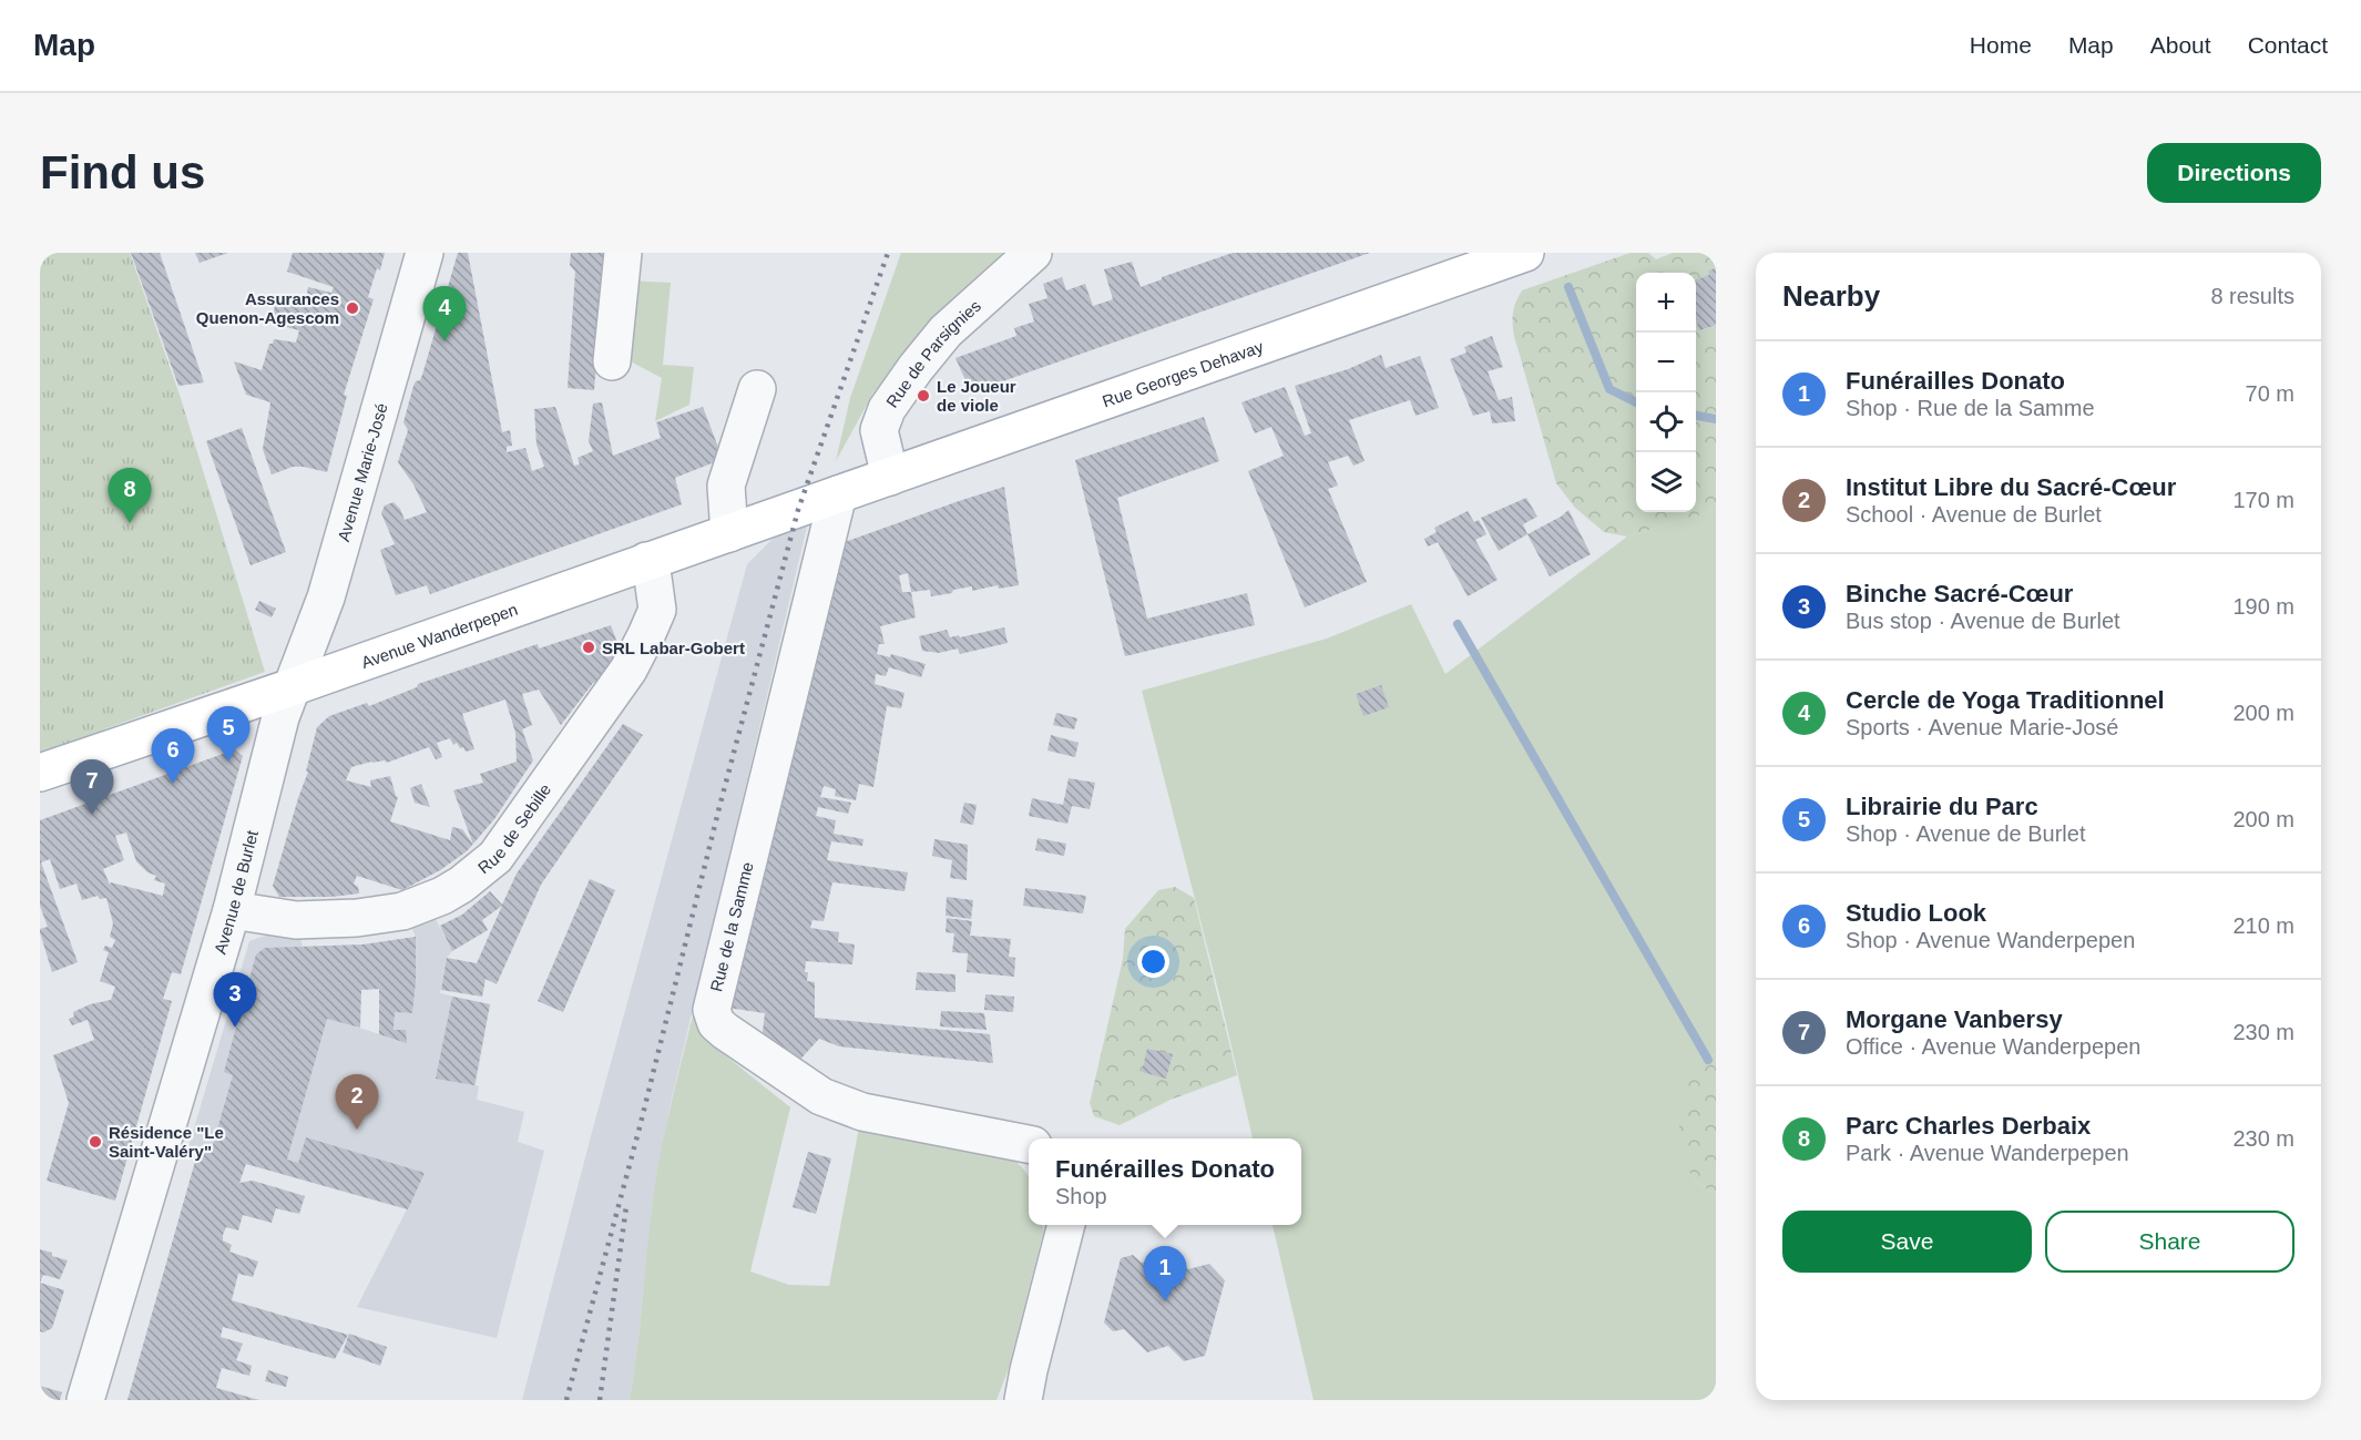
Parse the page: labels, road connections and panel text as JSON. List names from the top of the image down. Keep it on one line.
{"streets":{"main road":["Rue Georges Dehavay","Avenue Wanderpepen"],"street":["Rue de Parsignies","Avenue Marie-José","Rue de Sebille","Avenue de Burlet","Rue de la Samme"]},"crossings":[["Rue de Parsignies","Rue Georges Dehavay"],["Rue Georges Dehavay","Avenue Wanderpepen"],["Rue Georges Dehavay","Rue de la Samme"],["Avenue Marie-José","Avenue Wanderpepen"],["Avenue Marie-José","Avenue de Burlet"],["Avenue Wanderpepen","Rue de Sebille"],["Avenue Wanderpepen","Avenue de Burlet"],["Avenue Wanderpepen","Rue de la Samme"],["Rue de Sebille","Avenue de Burlet"]],"places":["Assurances Quenon-Agescom","Le Joueur de viole","SRL Labar-Gobert","Résidence \"Le Saint-Valéry\""],"page":{"header":"Map","nav":["Home","Map","About","Contact"],"buttons":["Directions",["Save","Share"]],"title":"Find us","heading":["Nearby","8 results"],"map_buttons":["+","−"],"pins":["4","8","5","6","7","3","2","1"],"list":[{"mark":"1","name":"Funérailles Donato","note":"Shop · Rue de la Samme","value":"70 m"},{"mark":"2","name":"Institut Libre du Sacré-Cœur","note":"School · Avenue de Burlet","value":"170 m"},{"mark":"3","name":"Binche Sacré-Cœur","note":"Bus stop · Avenue de Burlet","value":"190 m"},{"mark":"4","name":"Cercle de Yoga Traditionnel","note":"Sports · Avenue Marie-José","value":"200 m"},{"mark":"5","name":"Librairie du Parc","note":"Shop · Avenue de Burlet","value":"200 m"},{"mark":"6","name":"Studio Look","note":"Shop · Avenue Wanderpepen","value":"210 m"},{"mark":"7","name":"Morgane Vanbersy","note":"Office · Avenue Wanderpepen","value":"230 m"},{"mark":"8","name":"Parc Charles Derbaix","note":"Park · Avenue Wanderpepen","value":"230 m"}],"popup":["Funérailles Donato","Shop"]}}
